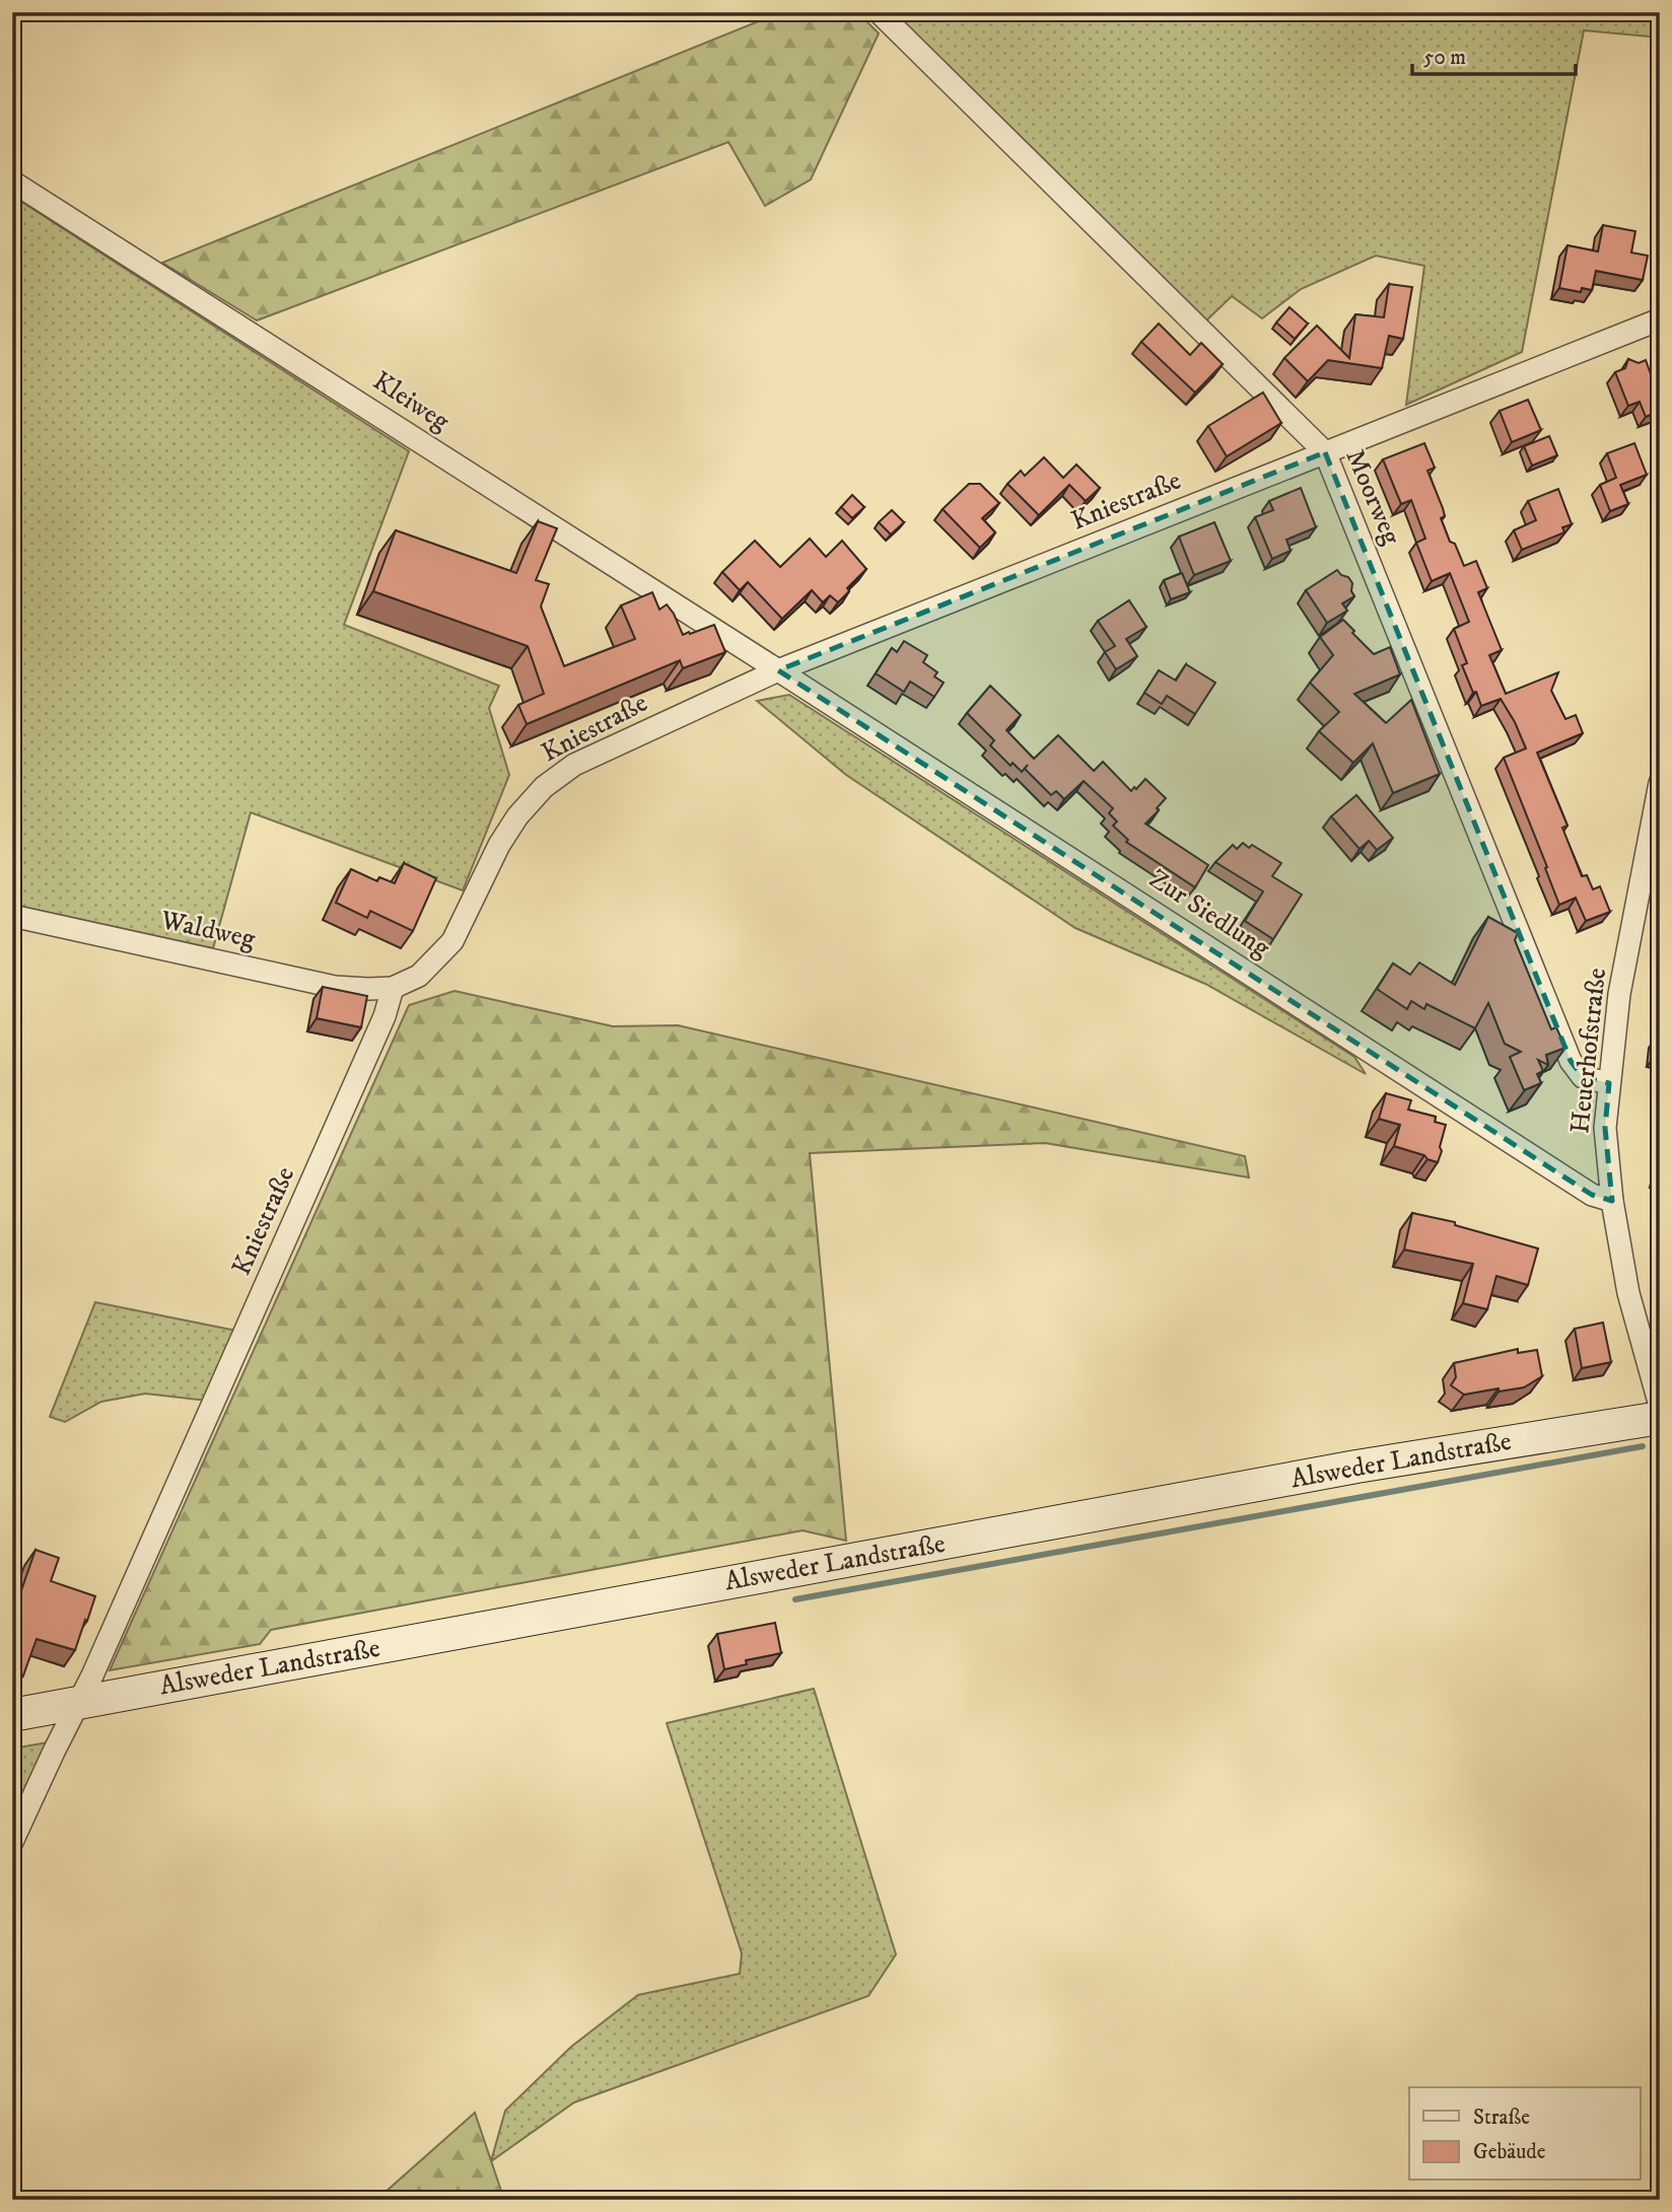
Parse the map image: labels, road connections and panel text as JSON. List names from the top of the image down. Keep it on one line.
{"streets":{"street":["Kleiweg","Moorweg","Kniestraße","Zur Siedlung","Waldweg","Heuerhofstraße","Alsweder Landstraße"]},"crossings":[["Kleiweg","Kniestraße"],["Kleiweg","Zur Siedlung"],["Moorweg","Kniestraße"],["Moorweg","Heuerhofstraße"],["Kniestraße","Zur Siedlung"],["Kniestraße","Waldweg"],["Kniestraße","Alsweder Landstraße"],["Zur Siedlung","Heuerhofstraße"]],"legend":["Straße","Gebäude"],"scale_bar":"50 m"}
